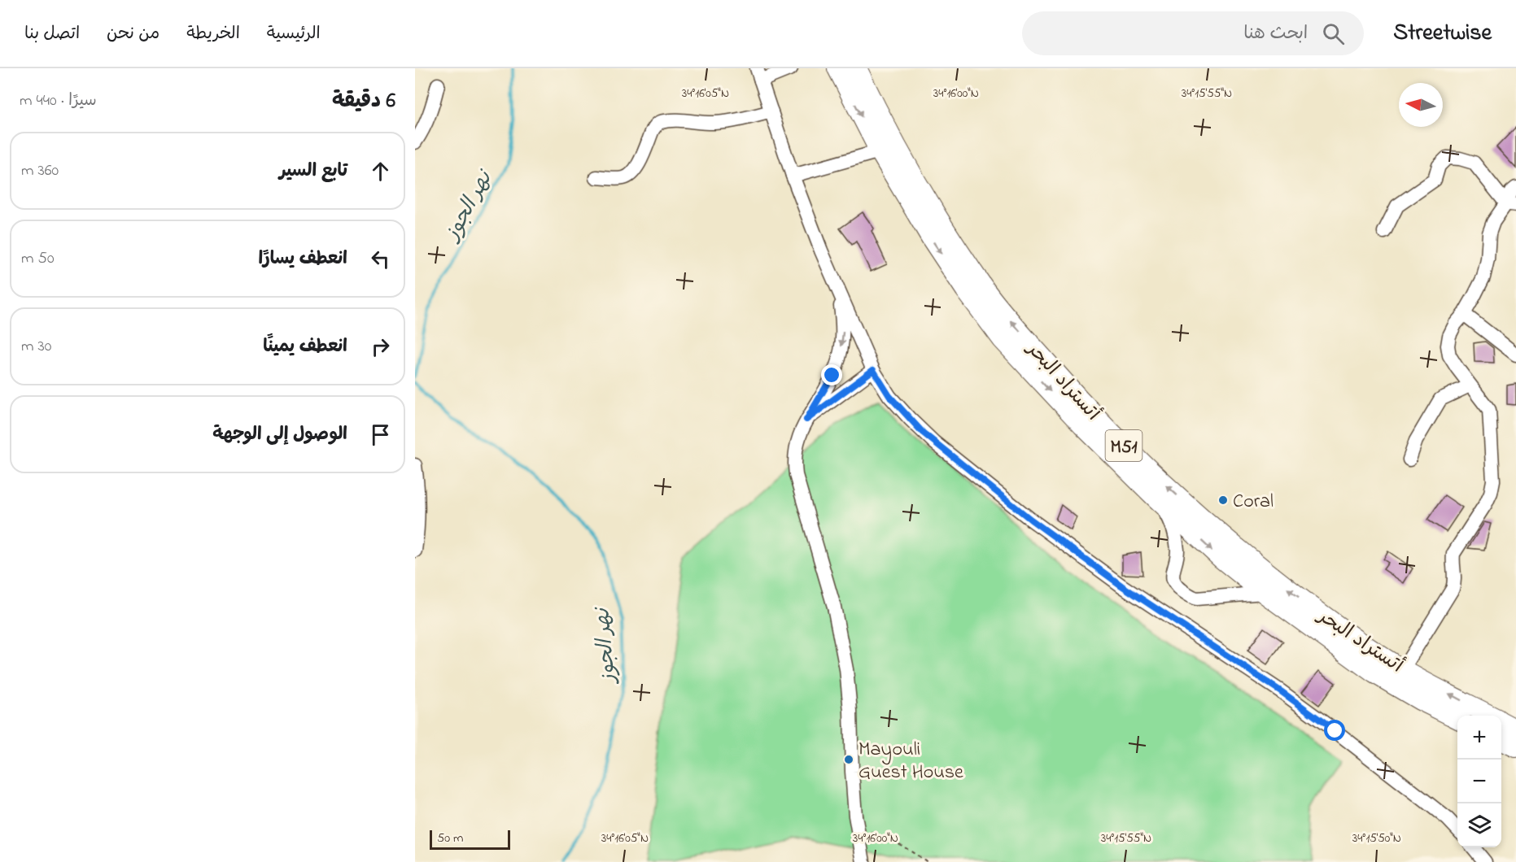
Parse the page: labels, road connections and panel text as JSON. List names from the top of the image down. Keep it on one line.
{"streets":{"highway":["أتستراد البحر","M51"]},"water":["نهر الجوز"],"places":["Coral","Mayouli Guest House"],"scale_bar":"50 m","north":"left","page":{"header":"Streetwise","search":"ابحث هنا","nav":["الرئيسية","الخريطة","من نحن","اتصل بنا"],"heading":["6 دقيقة","سيرًا · 440 m"],"list":[["تابع السير","360 m"],["انعطف يسارًا","50 m"],["انعطف يمينًا","30 m"],"الوصول إلى الوجهة"],"map_buttons":["+","−"],"scale":"50 m"},"coordinates":["34°16'05\"N","34°16'00\"N","34°15'55\"N","34°15'50\"N"]}
